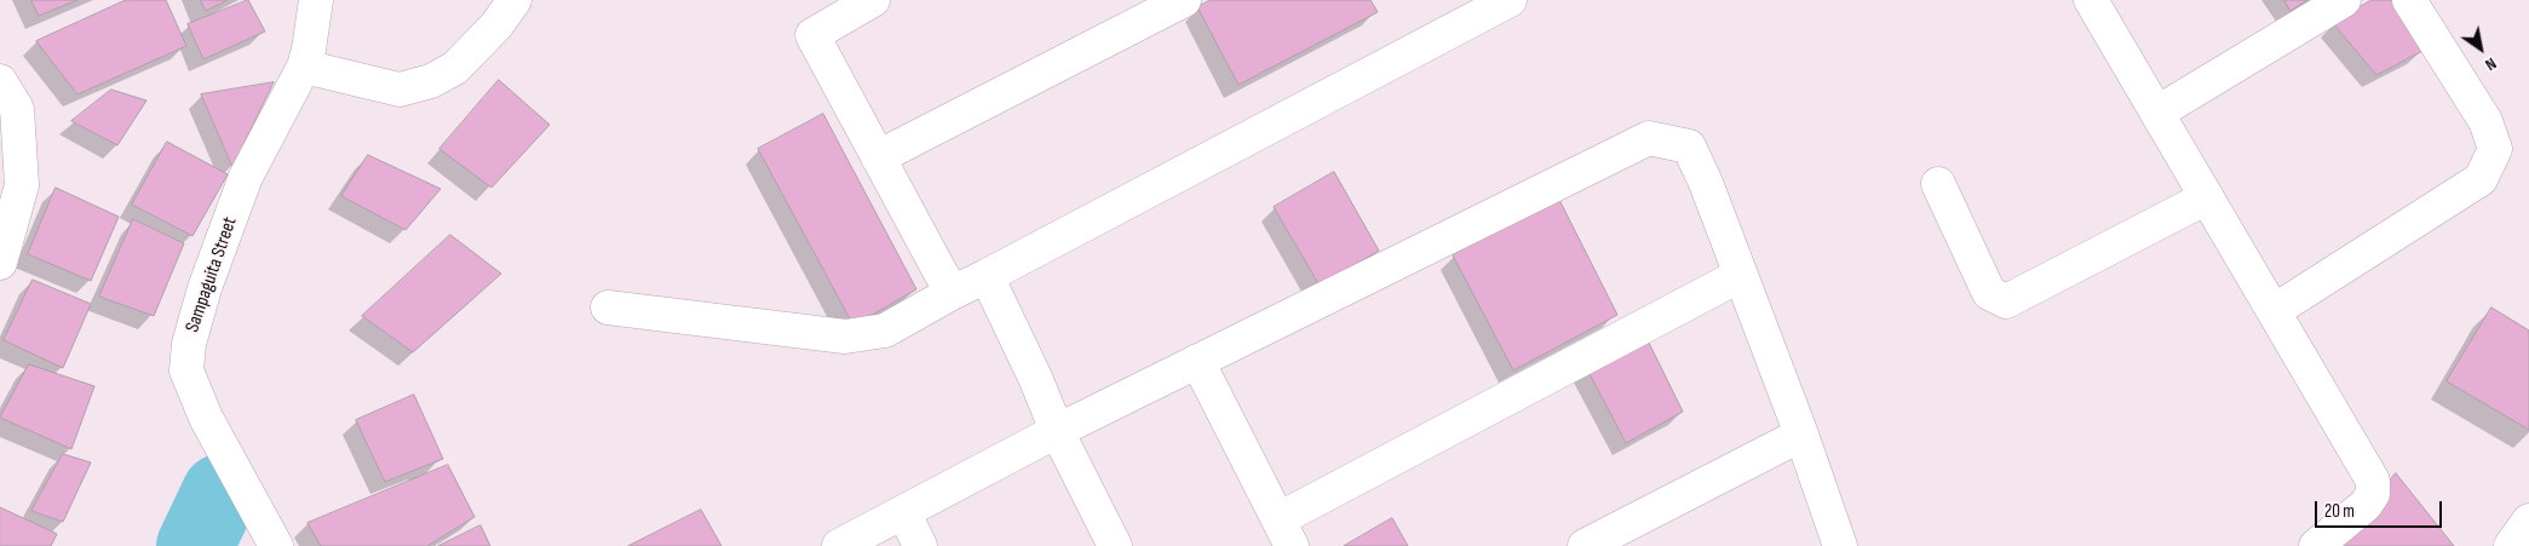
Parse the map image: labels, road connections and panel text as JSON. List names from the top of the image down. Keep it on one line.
{"streets":{"street":["Sampaguita Street"]},"scale_bar":"20 m","north":"bottom right"}
